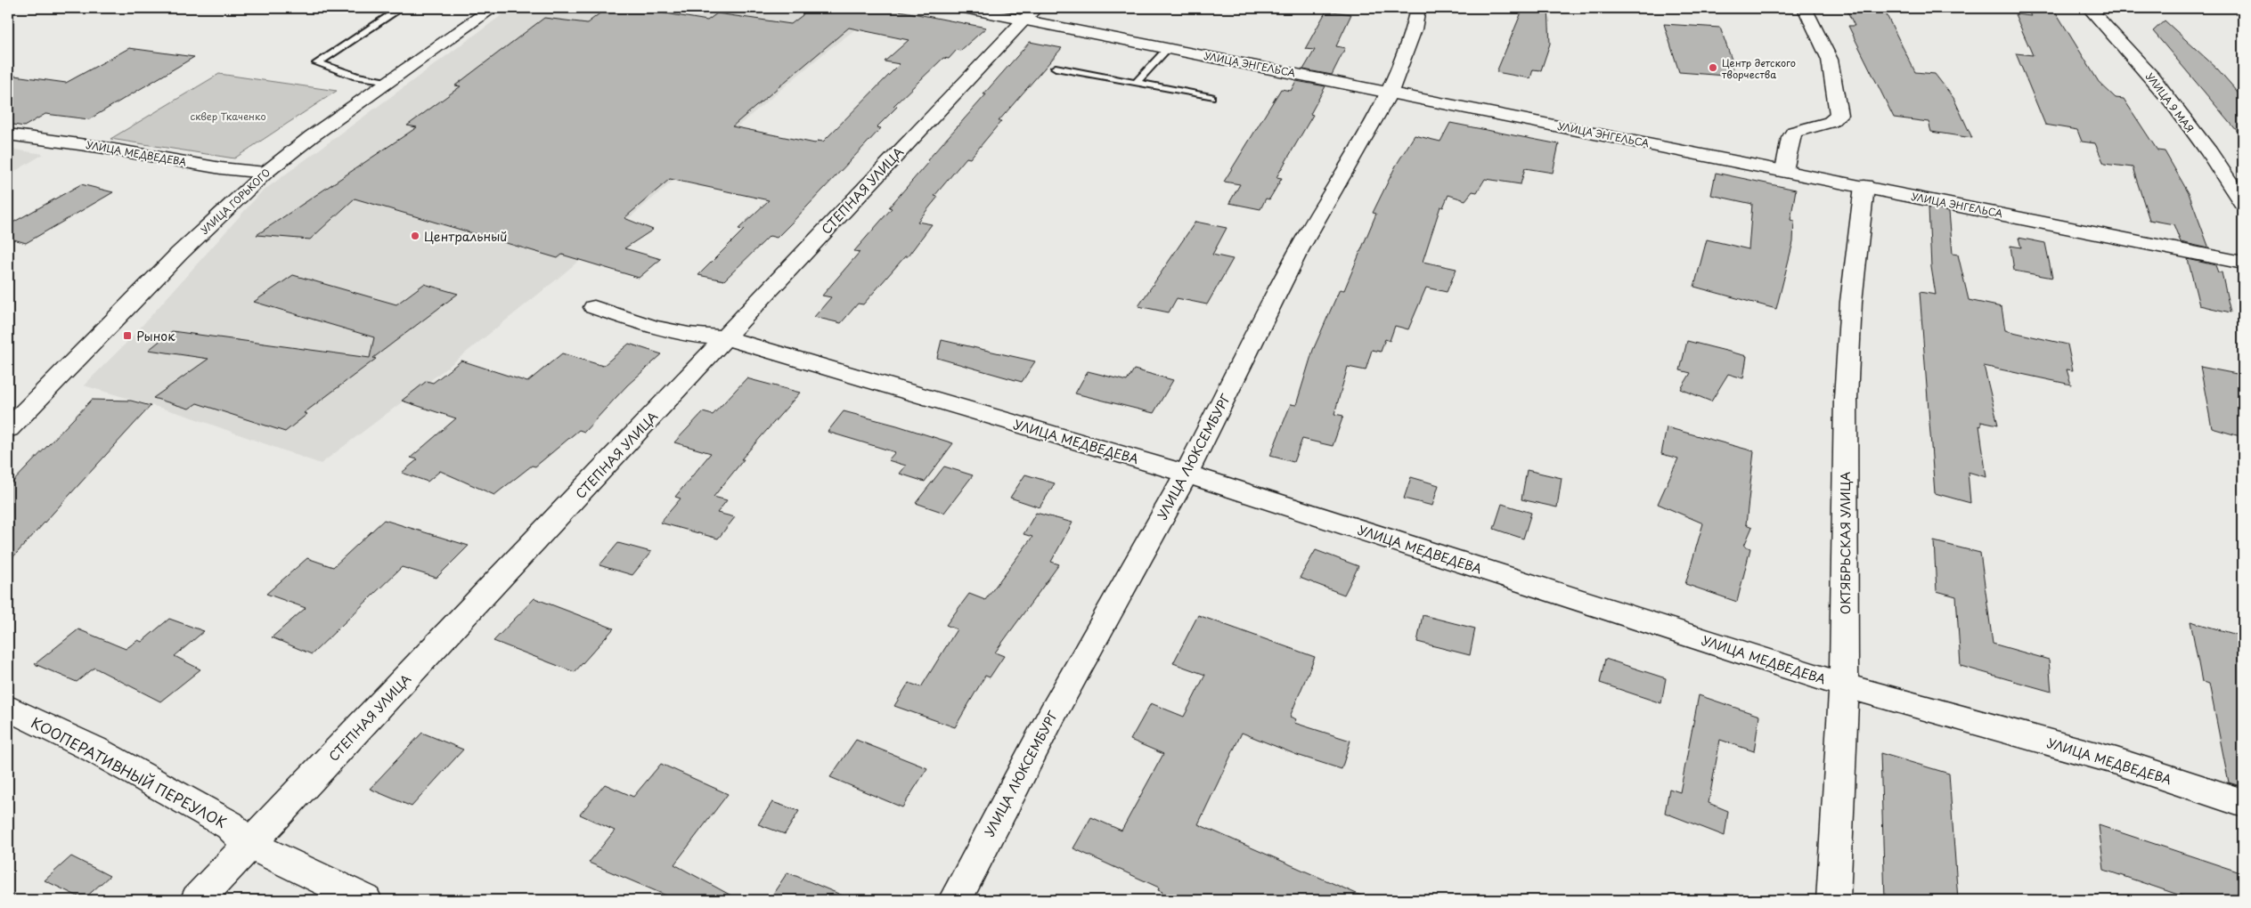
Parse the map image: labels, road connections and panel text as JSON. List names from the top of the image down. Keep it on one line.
{"streets":{"street":["УЛИЦА ЭНГЕЛЬСА","УЛИЦА 9 МАЯ","УЛИЦА МЕДВЕДЕВА","СТЕПНАЯ УЛИЦА","УЛИЦА ГОРЬКОГО","УЛИЦА ЛЮКСЕМБУРГ","ОКТЯБРЬСКАЯ УЛИЦА","КООПЕРАТИВНЫЙ ПЕРЕУЛОК"]},"crossings":[["УЛИЦА ЭНГЕЛЬСА","СТЕПНАЯ УЛИЦА"],["УЛИЦА ЭНГЕЛЬСА","УЛИЦА ЛЮКСЕМБУРГ"],["УЛИЦА ЭНГЕЛЬСА","ОКТЯБРЬСКАЯ УЛИЦА"],["УЛИЦА МЕДВЕДЕВА","СТЕПНАЯ УЛИЦА"],["УЛИЦА МЕДВЕДЕВА","УЛИЦА ГОРЬКОГО"],["УЛИЦА МЕДВЕДЕВА","УЛИЦА ЛЮКСЕМБУРГ"],["УЛИЦА МЕДВЕДЕВА","ОКТЯБРЬСКАЯ УЛИЦА"],["СТЕПНАЯ УЛИЦА","КООПЕРАТИВНЫЙ ПЕРЕУЛОК"]],"parks":["сквер Ткаченко"],"places":{"other":["Центр детского творчества","Центральный"],"transit":["Рынок"]}}
